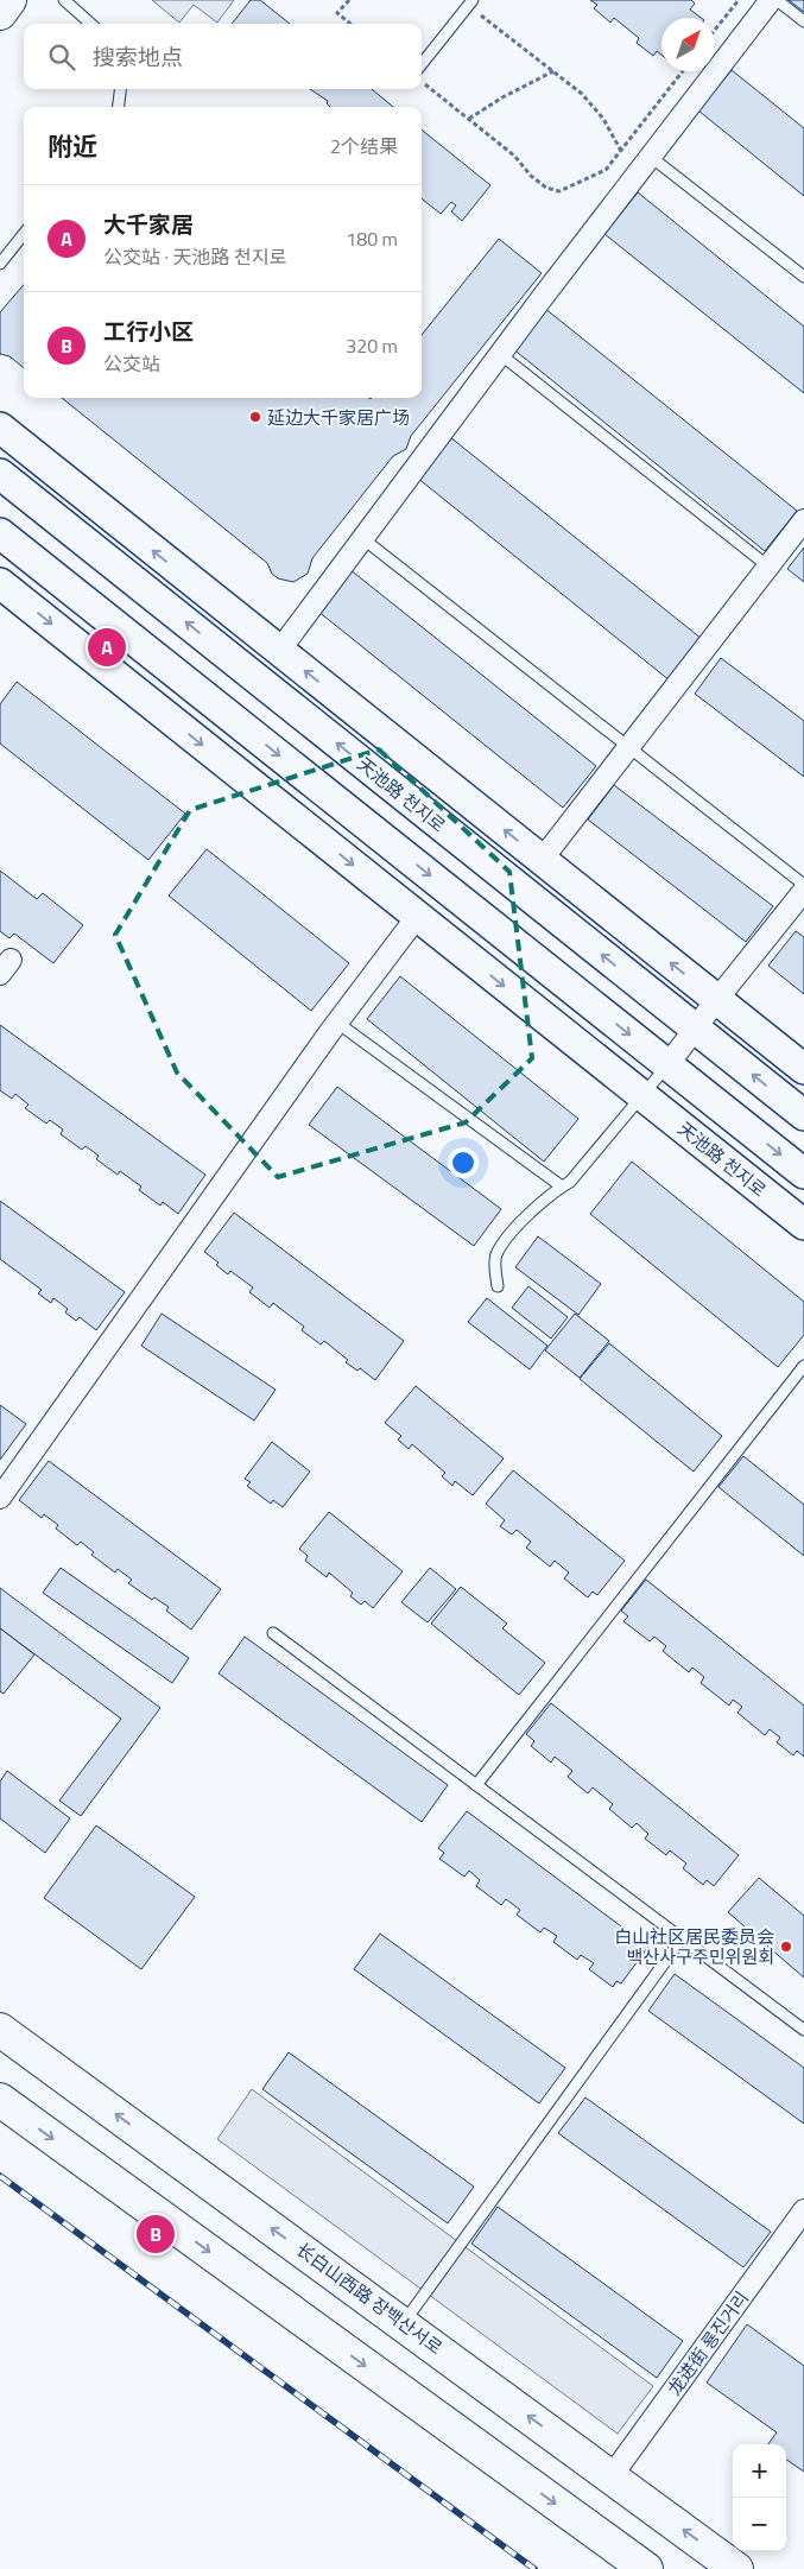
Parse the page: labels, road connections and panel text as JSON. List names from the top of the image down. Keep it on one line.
{"streets":{"main road":["长白山西路 장백산서로"],"street":["天池路 천지로","龙进街 룡진거리"]},"crossings":[["长白山西路 장백산서로","龙进街 룡진거리"]],"places":["延边大千家居广场","白山社区居民委员会 백산사구주민위원회"],"north":"top right","page":{"search":"搜索地点","heading":["附近","2个结果"],"list":[{"mark":"A","name":"大千家居","note":"公交站 · 天池路 천지로","value":"180 m"},{"mark":"B","name":"工行小区","note":"公交站","value":"320 m"}],"pins":["A","B"],"map_buttons":["+","−"]}}
